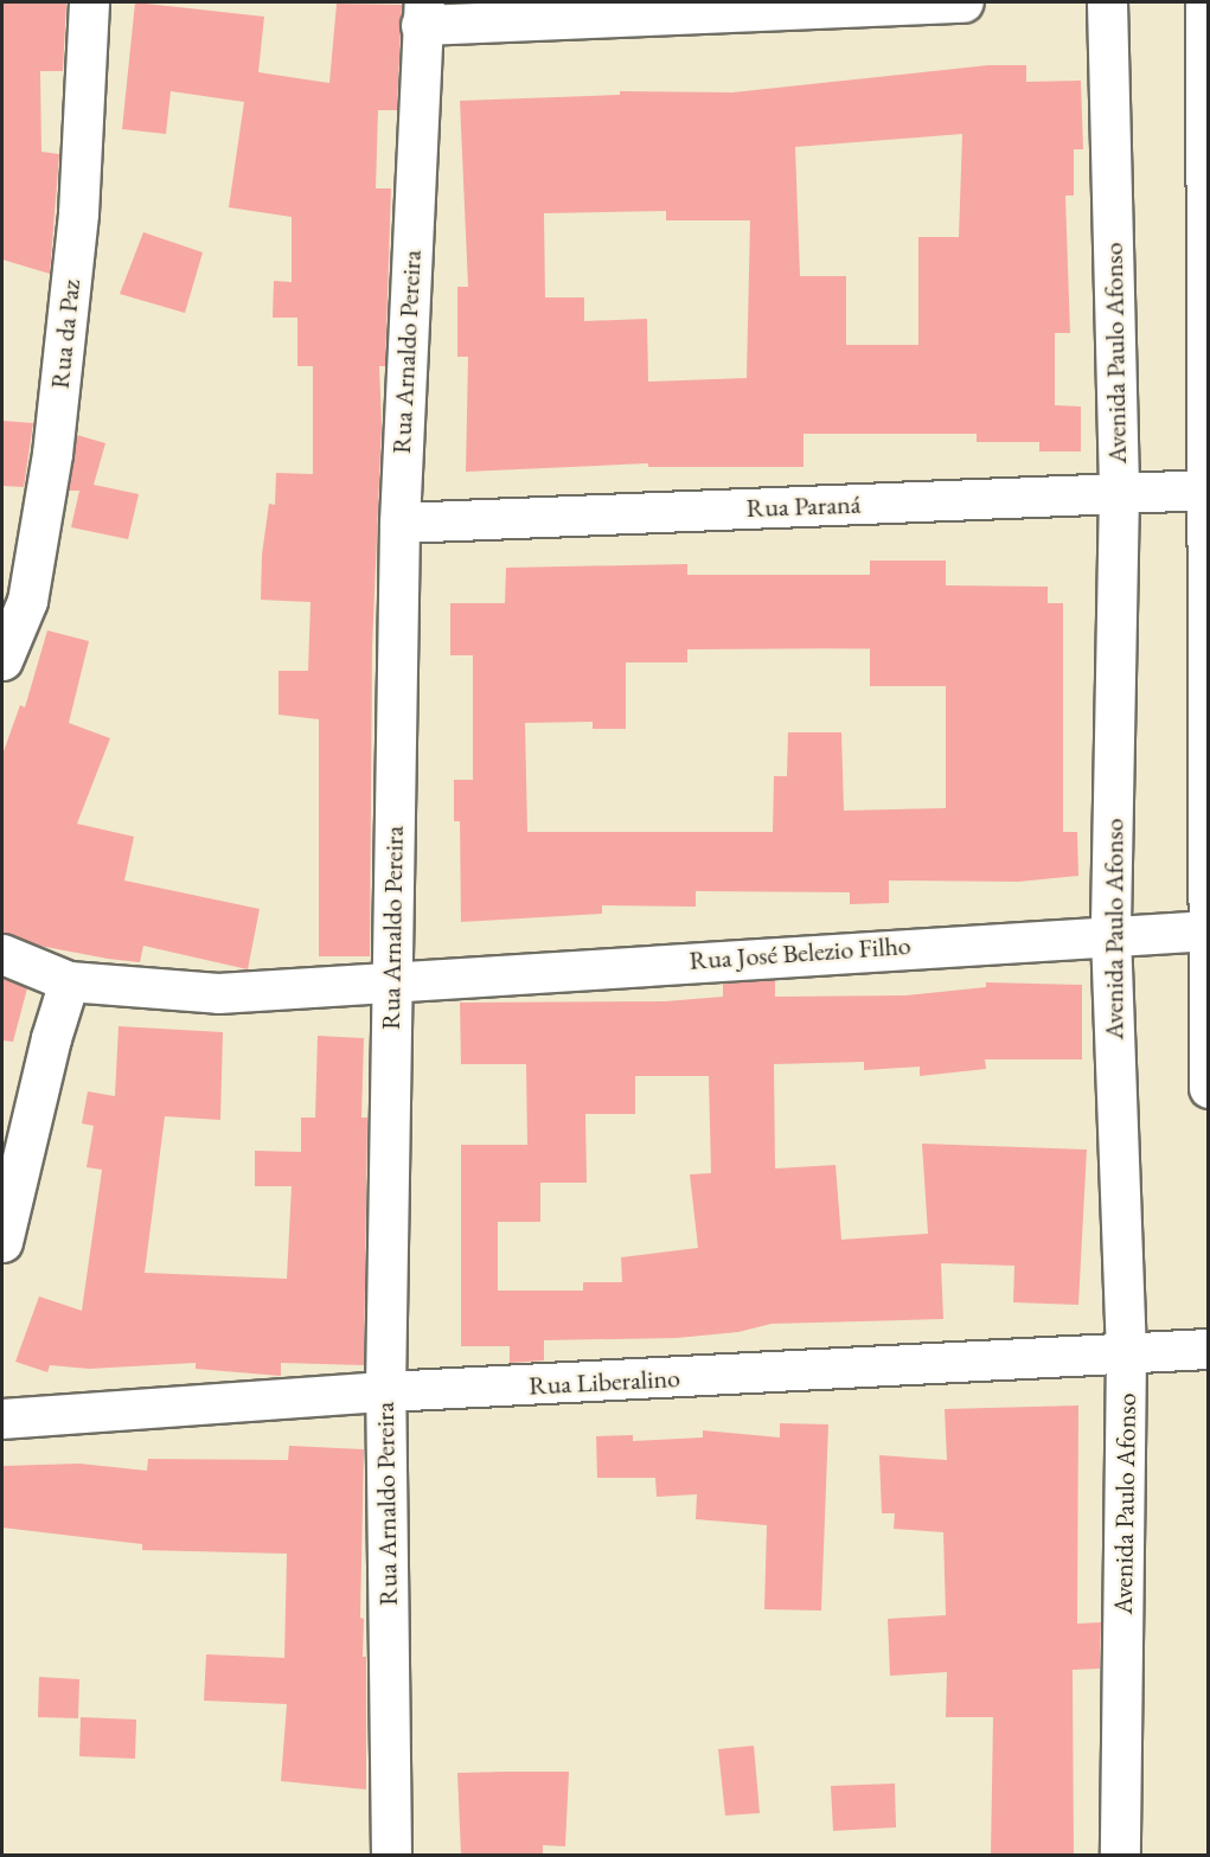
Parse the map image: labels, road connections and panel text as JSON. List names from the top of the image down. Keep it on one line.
{"streets":{"street":["Rua da Paz","Rua Arnaldo Pereira","Avenida Paulo Afonso","Rua Paraná","Rua José Belezio Filho","Rua Liberalino"]},"crossings":[["Rua Arnaldo Pereira","Rua Paraná"],["Rua Arnaldo Pereira","Rua José Belezio Filho"],["Rua Arnaldo Pereira","Rua Liberalino"],["Avenida Paulo Afonso","Rua Paraná"],["Avenida Paulo Afonso","Rua José Belezio Filho"],["Avenida Paulo Afonso","Rua Liberalino"]]}
